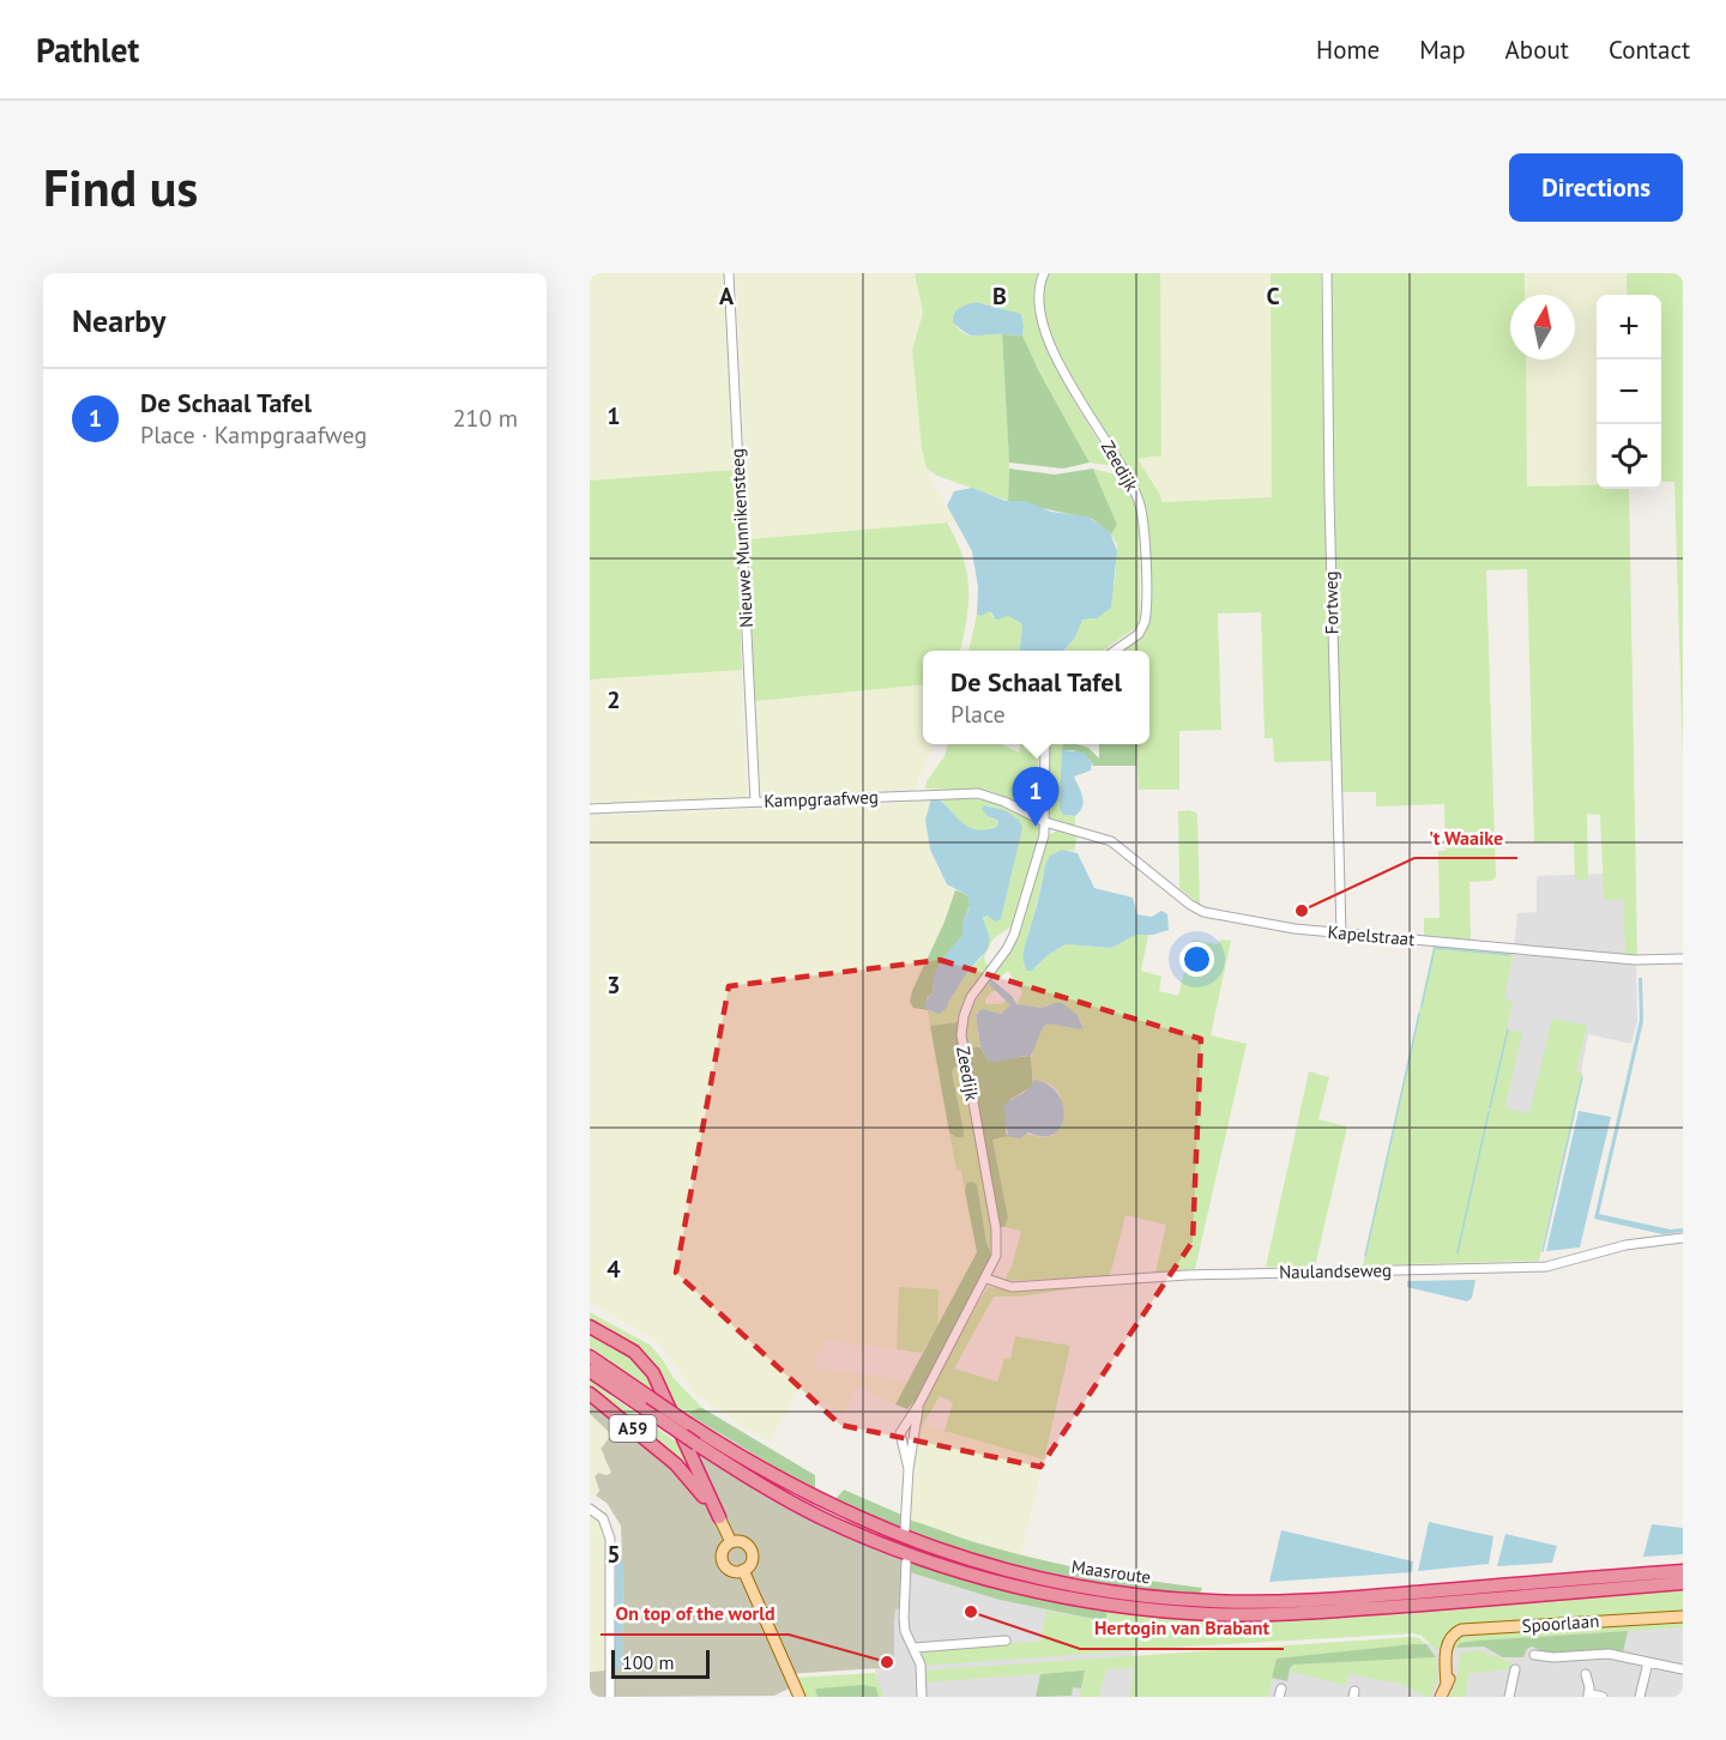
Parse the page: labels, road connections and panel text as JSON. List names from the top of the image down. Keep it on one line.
{"streets":{"highway":["A59","Maasroute"],"main road":["Spoorlaan"],"street":["Zeedijk","Nieuwe Munnikensteeg","Fortweg","Kampgraafweg","Kapelstraat","Naulandseweg"]},"crossings":[["Zeedijk","Kampgraafweg"],["Zeedijk","Kapelstraat"],["Zeedijk","Naulandseweg"],["Nieuwe Munnikensteeg","Kampgraafweg"],["Fortweg","Kapelstraat"],["Kampgraafweg","Kapelstraat"]],"places":["'t Waaike","Hertogin van Brabant","On top of the world"],"scale_bar":"100 m","north":"top","page":{"header":"Pathlet","nav":["Home","Map","About","Contact"],"buttons":"Directions","title":"Find us","heading":"Nearby","map_buttons":["+","−"],"list":[{"mark":"1","name":"De Schaal Tafel","note":"Place · Kampgraafweg","value":"210 m"}],"popup":["De Schaal Tafel","Place"],"pins":"1","scale":"100 m"},"grid":{"columns":["A","B","C"],"rows":["1","2","3","4","5"]}}
